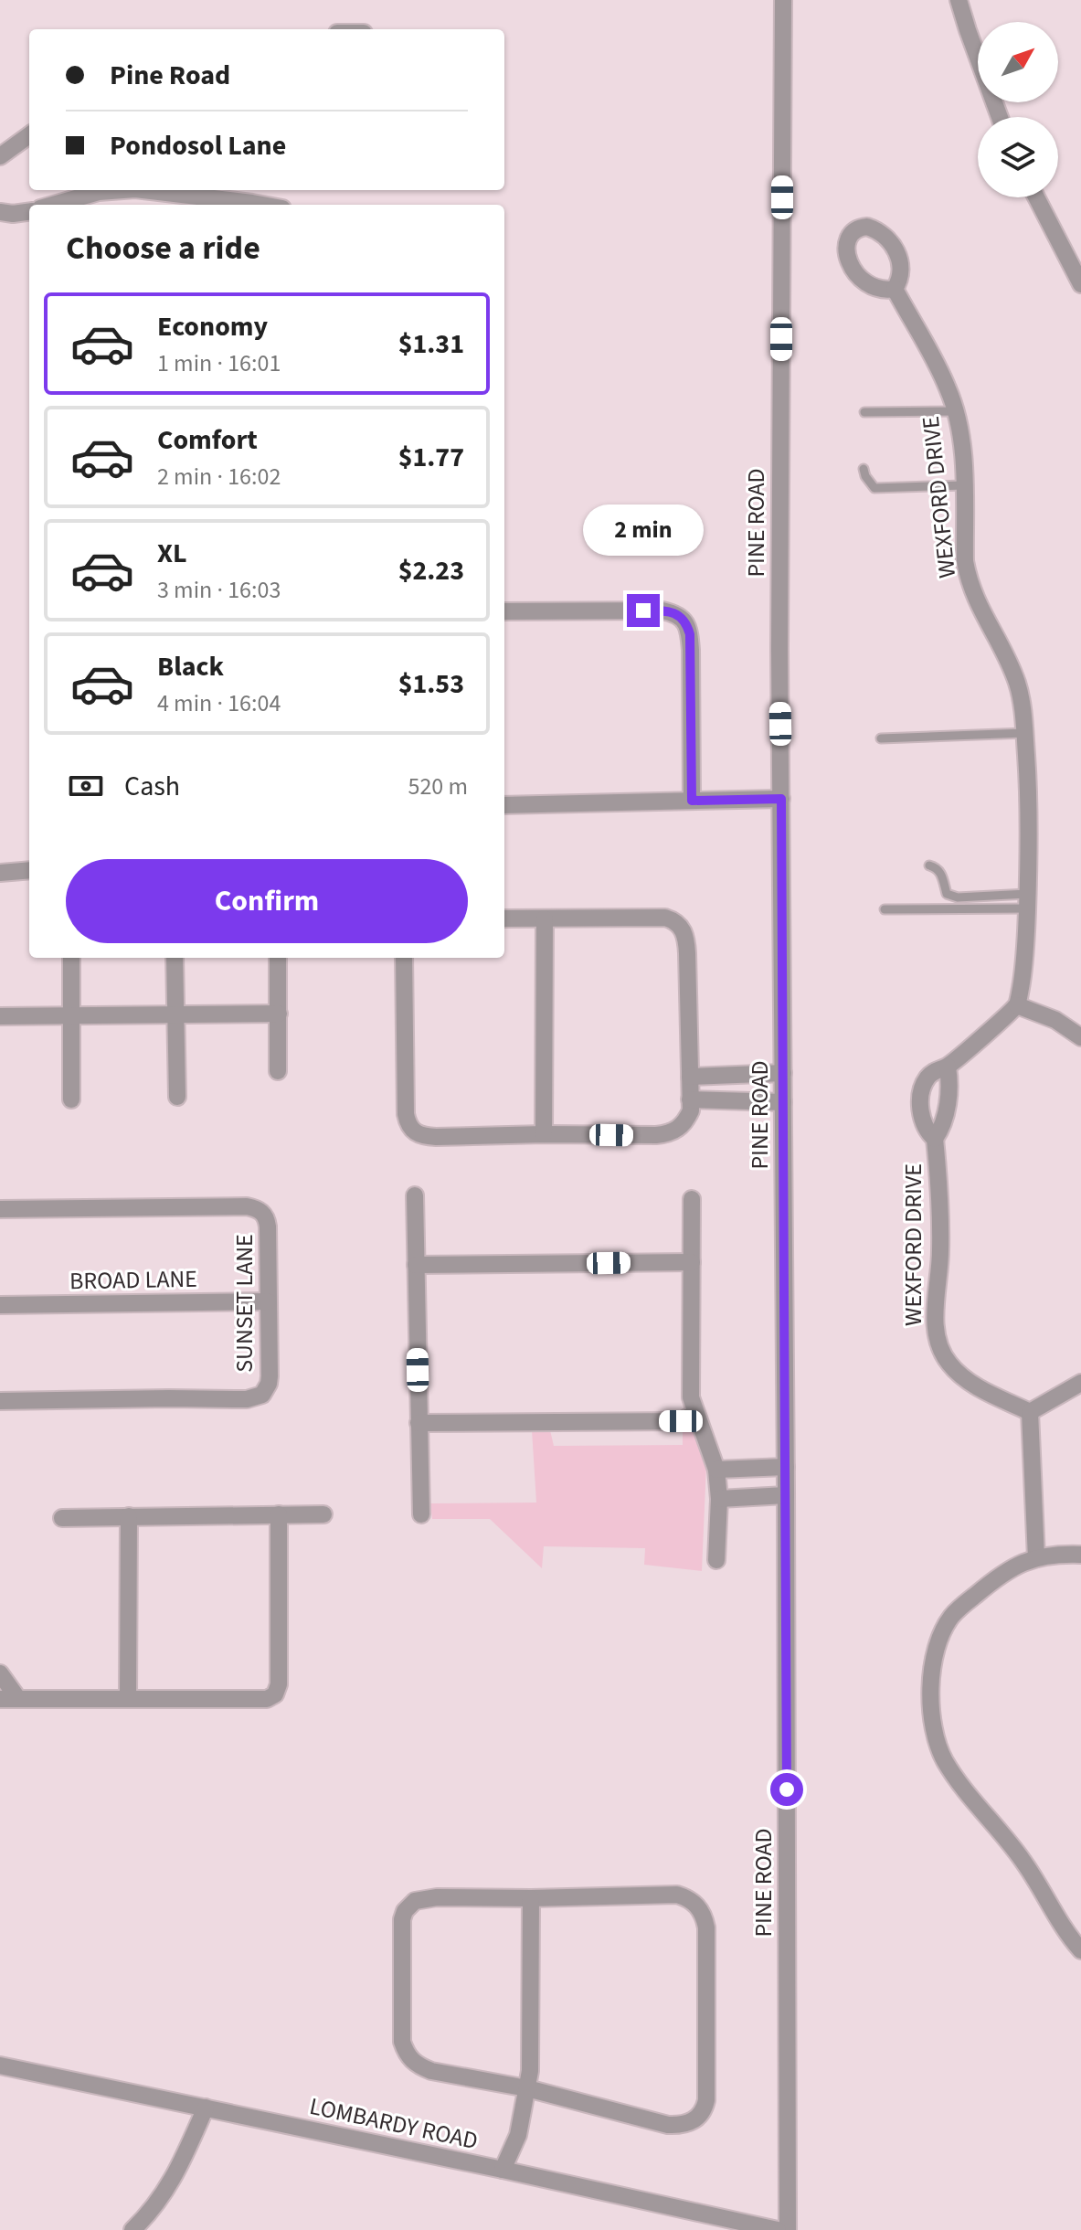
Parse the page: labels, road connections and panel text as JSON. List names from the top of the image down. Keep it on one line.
{"streets":{"street":["WEXFORD DRIVE","PINE ROAD","BROAD LANE","SUNSET LANE","LOMBARDY ROAD"]},"crossings":[["BROAD LANE","SUNSET LANE"]],"north":"top right","page":{"banner":["Pine Road","Pondosol Lane"],"heading":"Choose a ride","list":[{"name":"Economy","note":"1 min · 16:01","value":"$1.31"},{"name":"Comfort","note":"2 min · 16:02","value":"$1.77"},{"name":"XL","note":"3 min · 16:03","value":"$2.23"},{"name":"Black","note":"4 min · 16:04","value":"$1.53"}],"bubble":"2 min","pay":["Cash","520 m"],"buttons":"Confirm"}}
